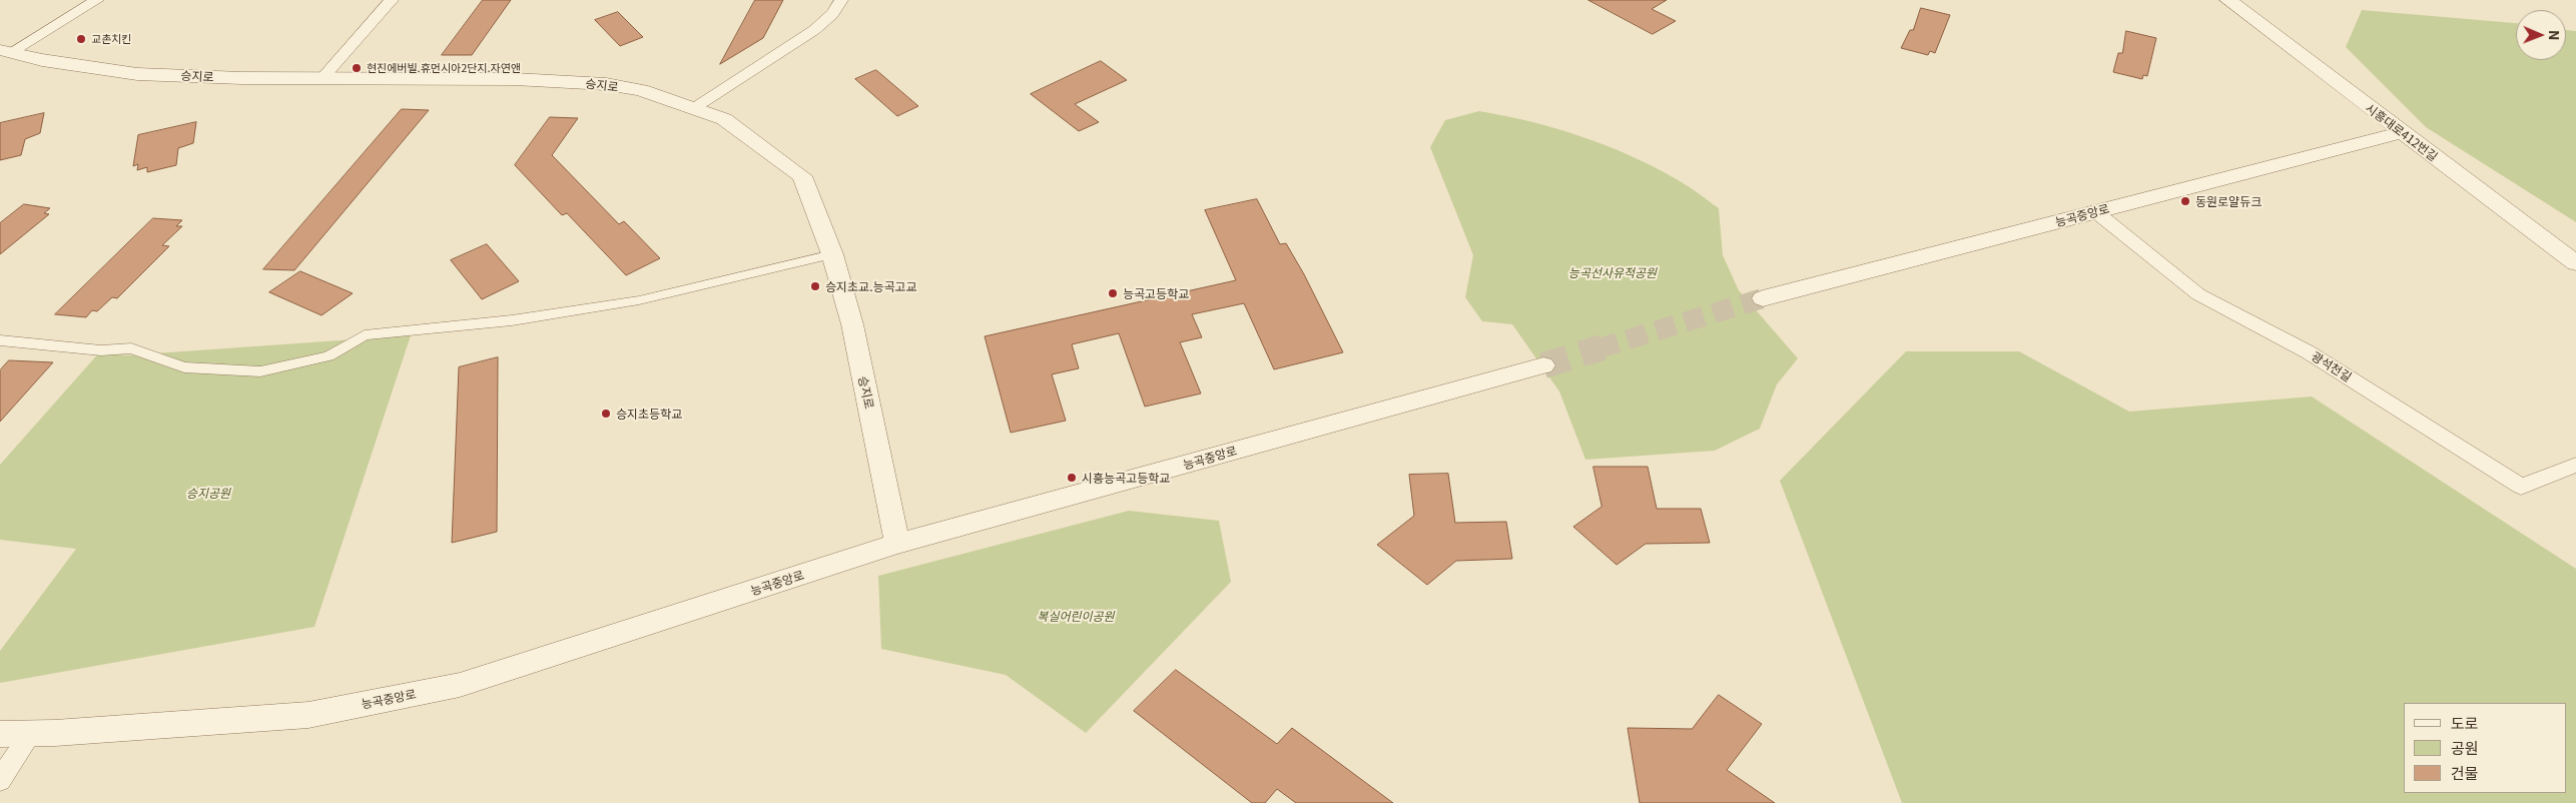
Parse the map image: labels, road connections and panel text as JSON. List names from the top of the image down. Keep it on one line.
{"streets":{"street":["승지로","시흥대로412번길","능곡중앙로","광석천길"]},"crossings":[["승지로","능곡중앙로"],["시흥대로412번길","능곡중앙로"],["능곡중앙로","광석천길"]],"parks":["능곡선사유적공원","승지공원","복실어린이공원"],"places":["교촌치킨","현진에버빌.휴먼시아2단지.자연앤","동원로얄듀크","승지초교.능곡고교","능곡고등학교","승지초등학교","시흥능곡고등학교"],"legend":["도로","공원","건물"],"north":"right"}
